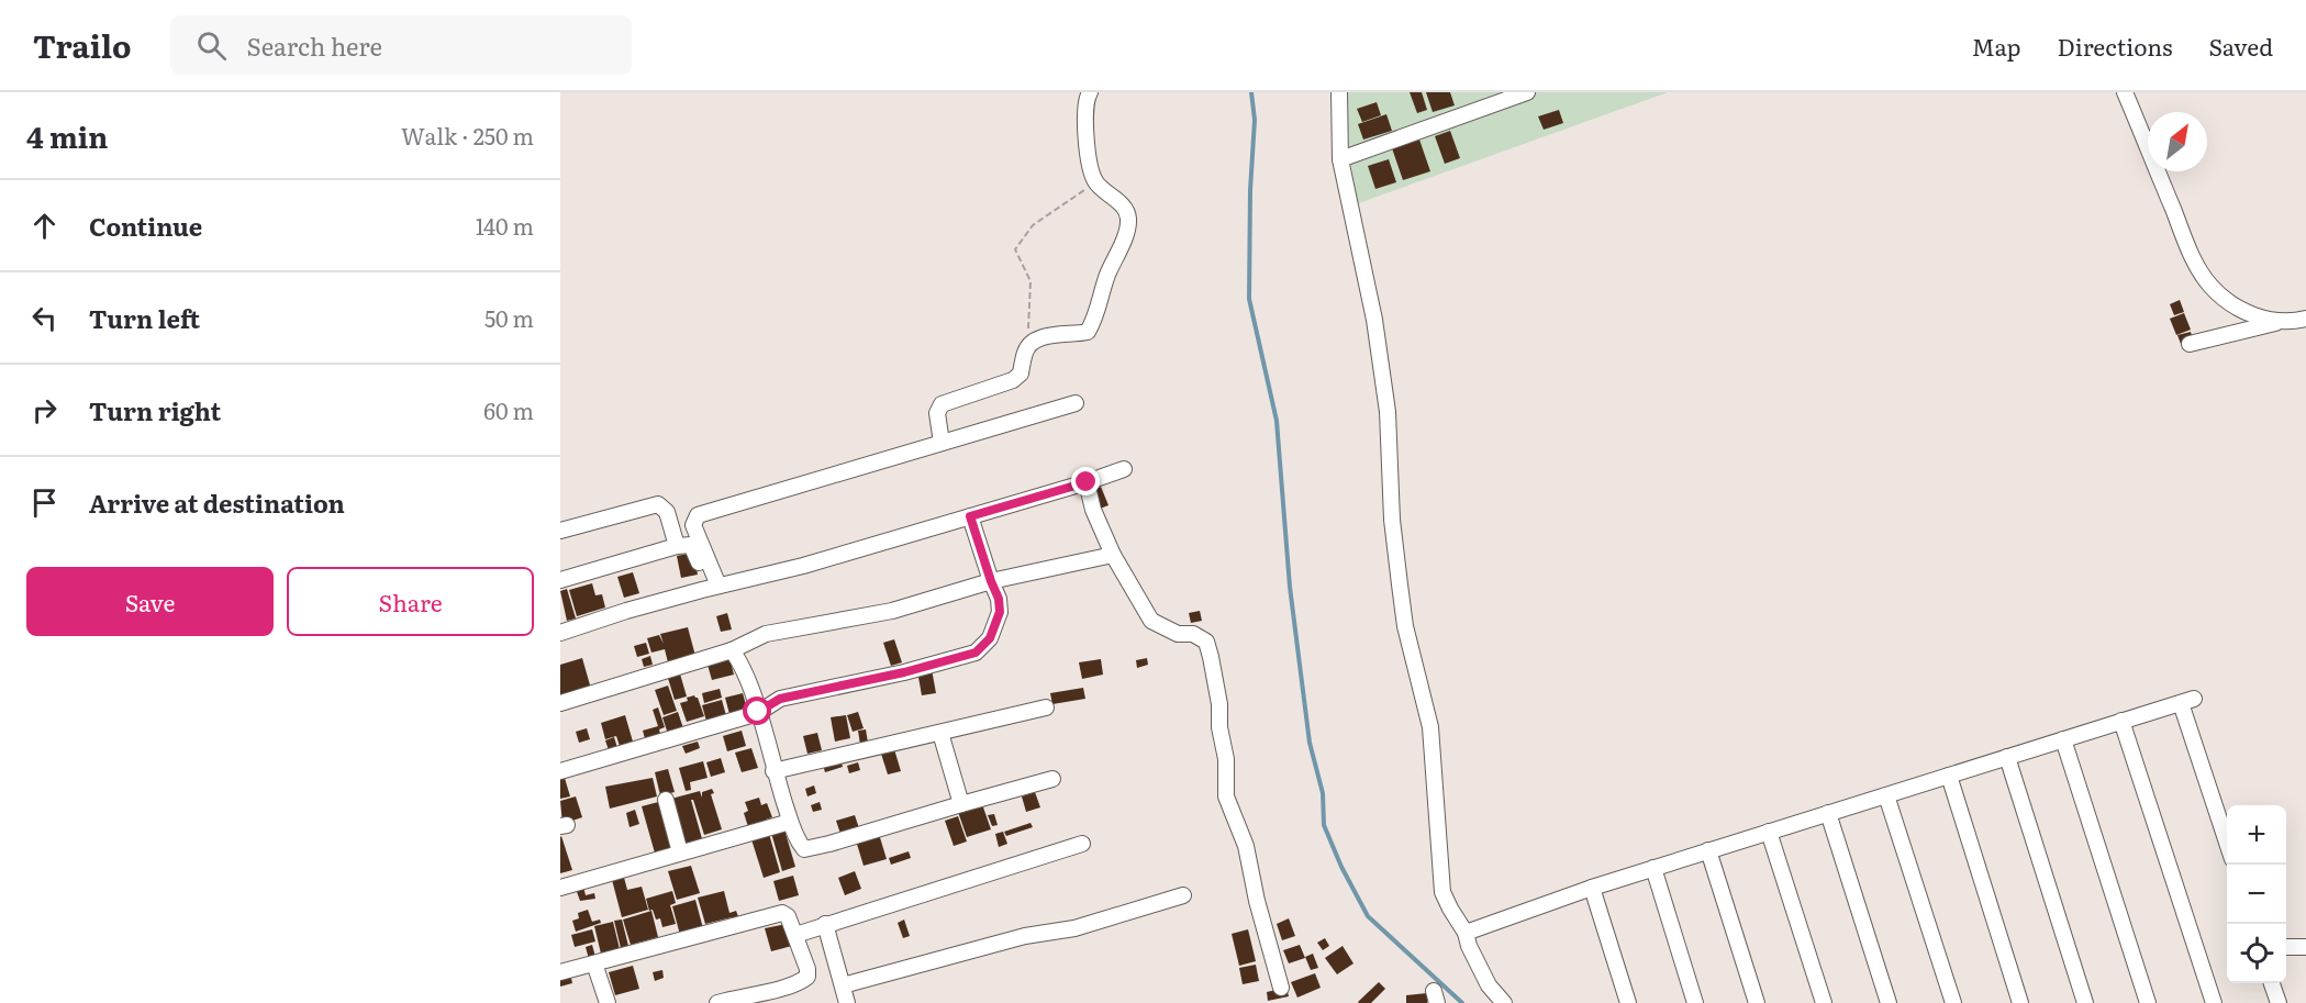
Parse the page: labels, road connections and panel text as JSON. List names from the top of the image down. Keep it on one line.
{"north":"top right","page":{"header":"Trailo","search":"Search here","nav":["Map","Directions","Saved"],"heading":["4 min","Walk · 250 m"],"list":[["Continue","140 m"],["Turn left","50 m"],["Turn right","60 m"],"Arrive at destination"],"buttons":["Save","Share"],"map_buttons":["+","−"]}}
